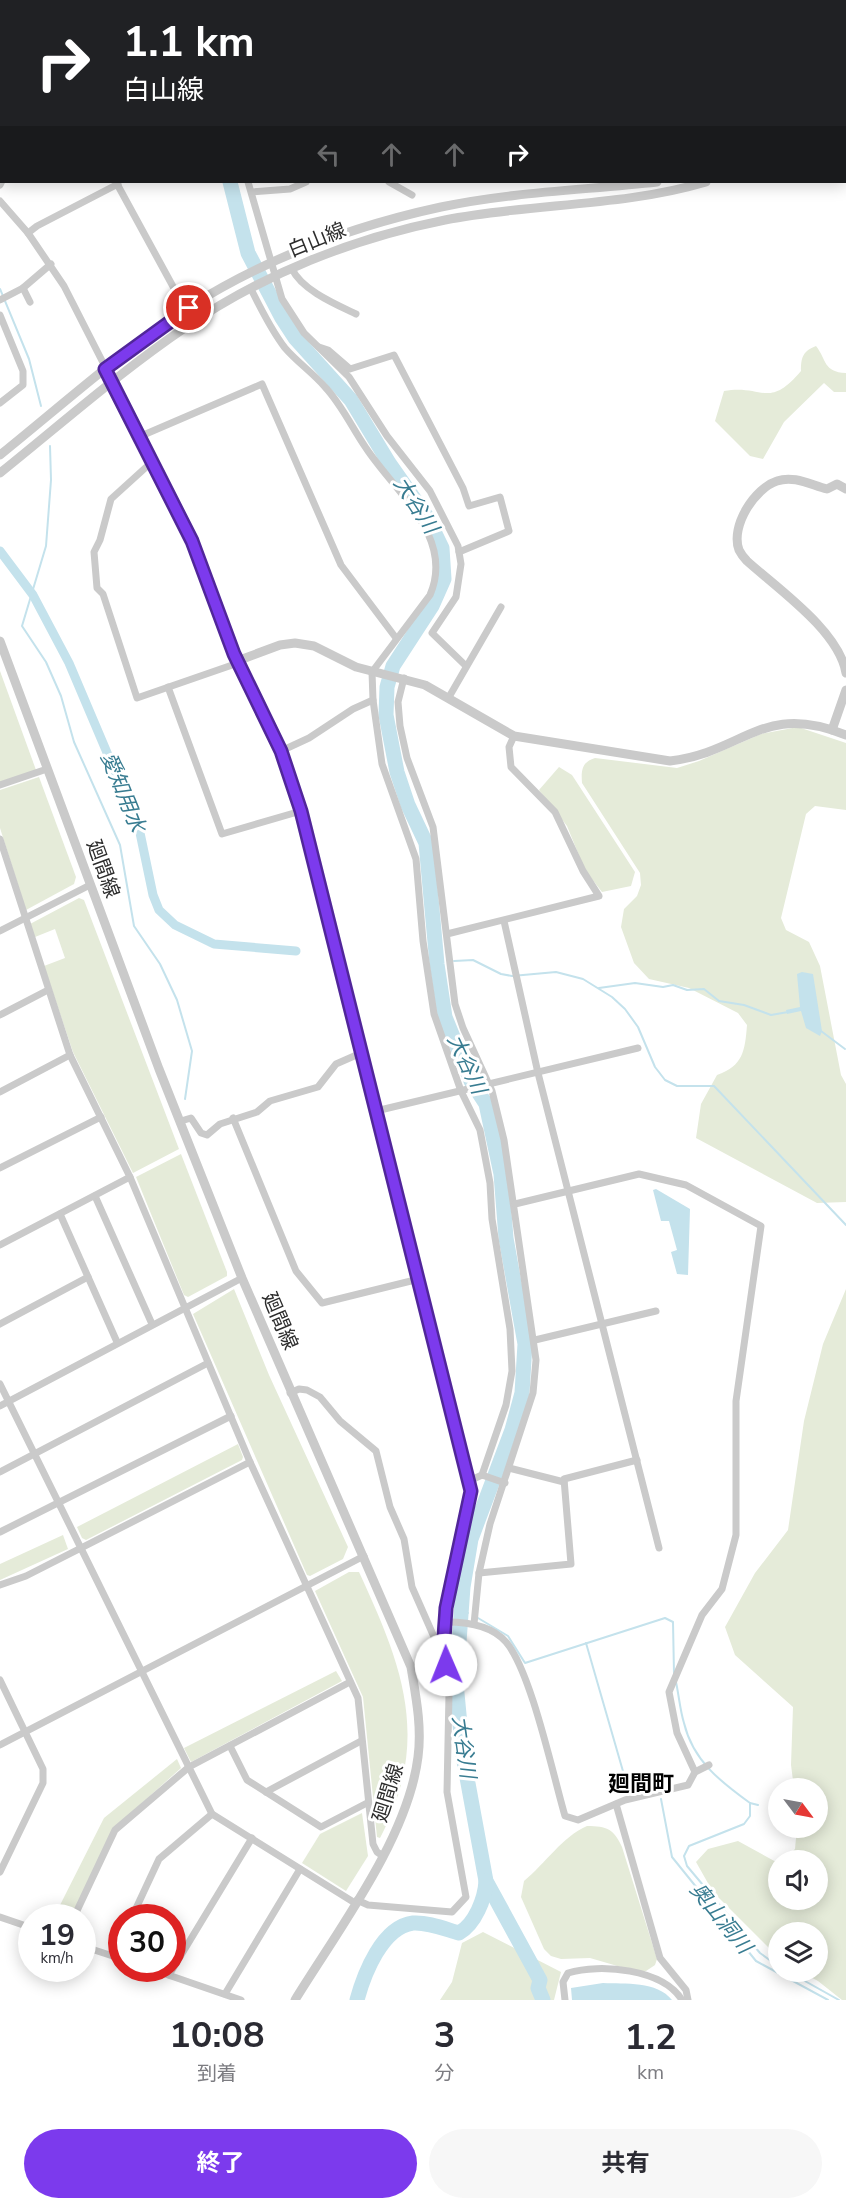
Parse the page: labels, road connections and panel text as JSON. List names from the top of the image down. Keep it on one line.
{"streets":{"street":["白山線","廻間線"]},"districts":["廻間町"],"water":["大谷川","愛知用水","奥山洞川"],"north":"bottom right","page":{"turn":["1.1 km","白山線"],"speed":"19 km/h","limit":"30","eta":["10:08","到着","3","分","1.2","km"],"buttons":["終了","共有"]}}
